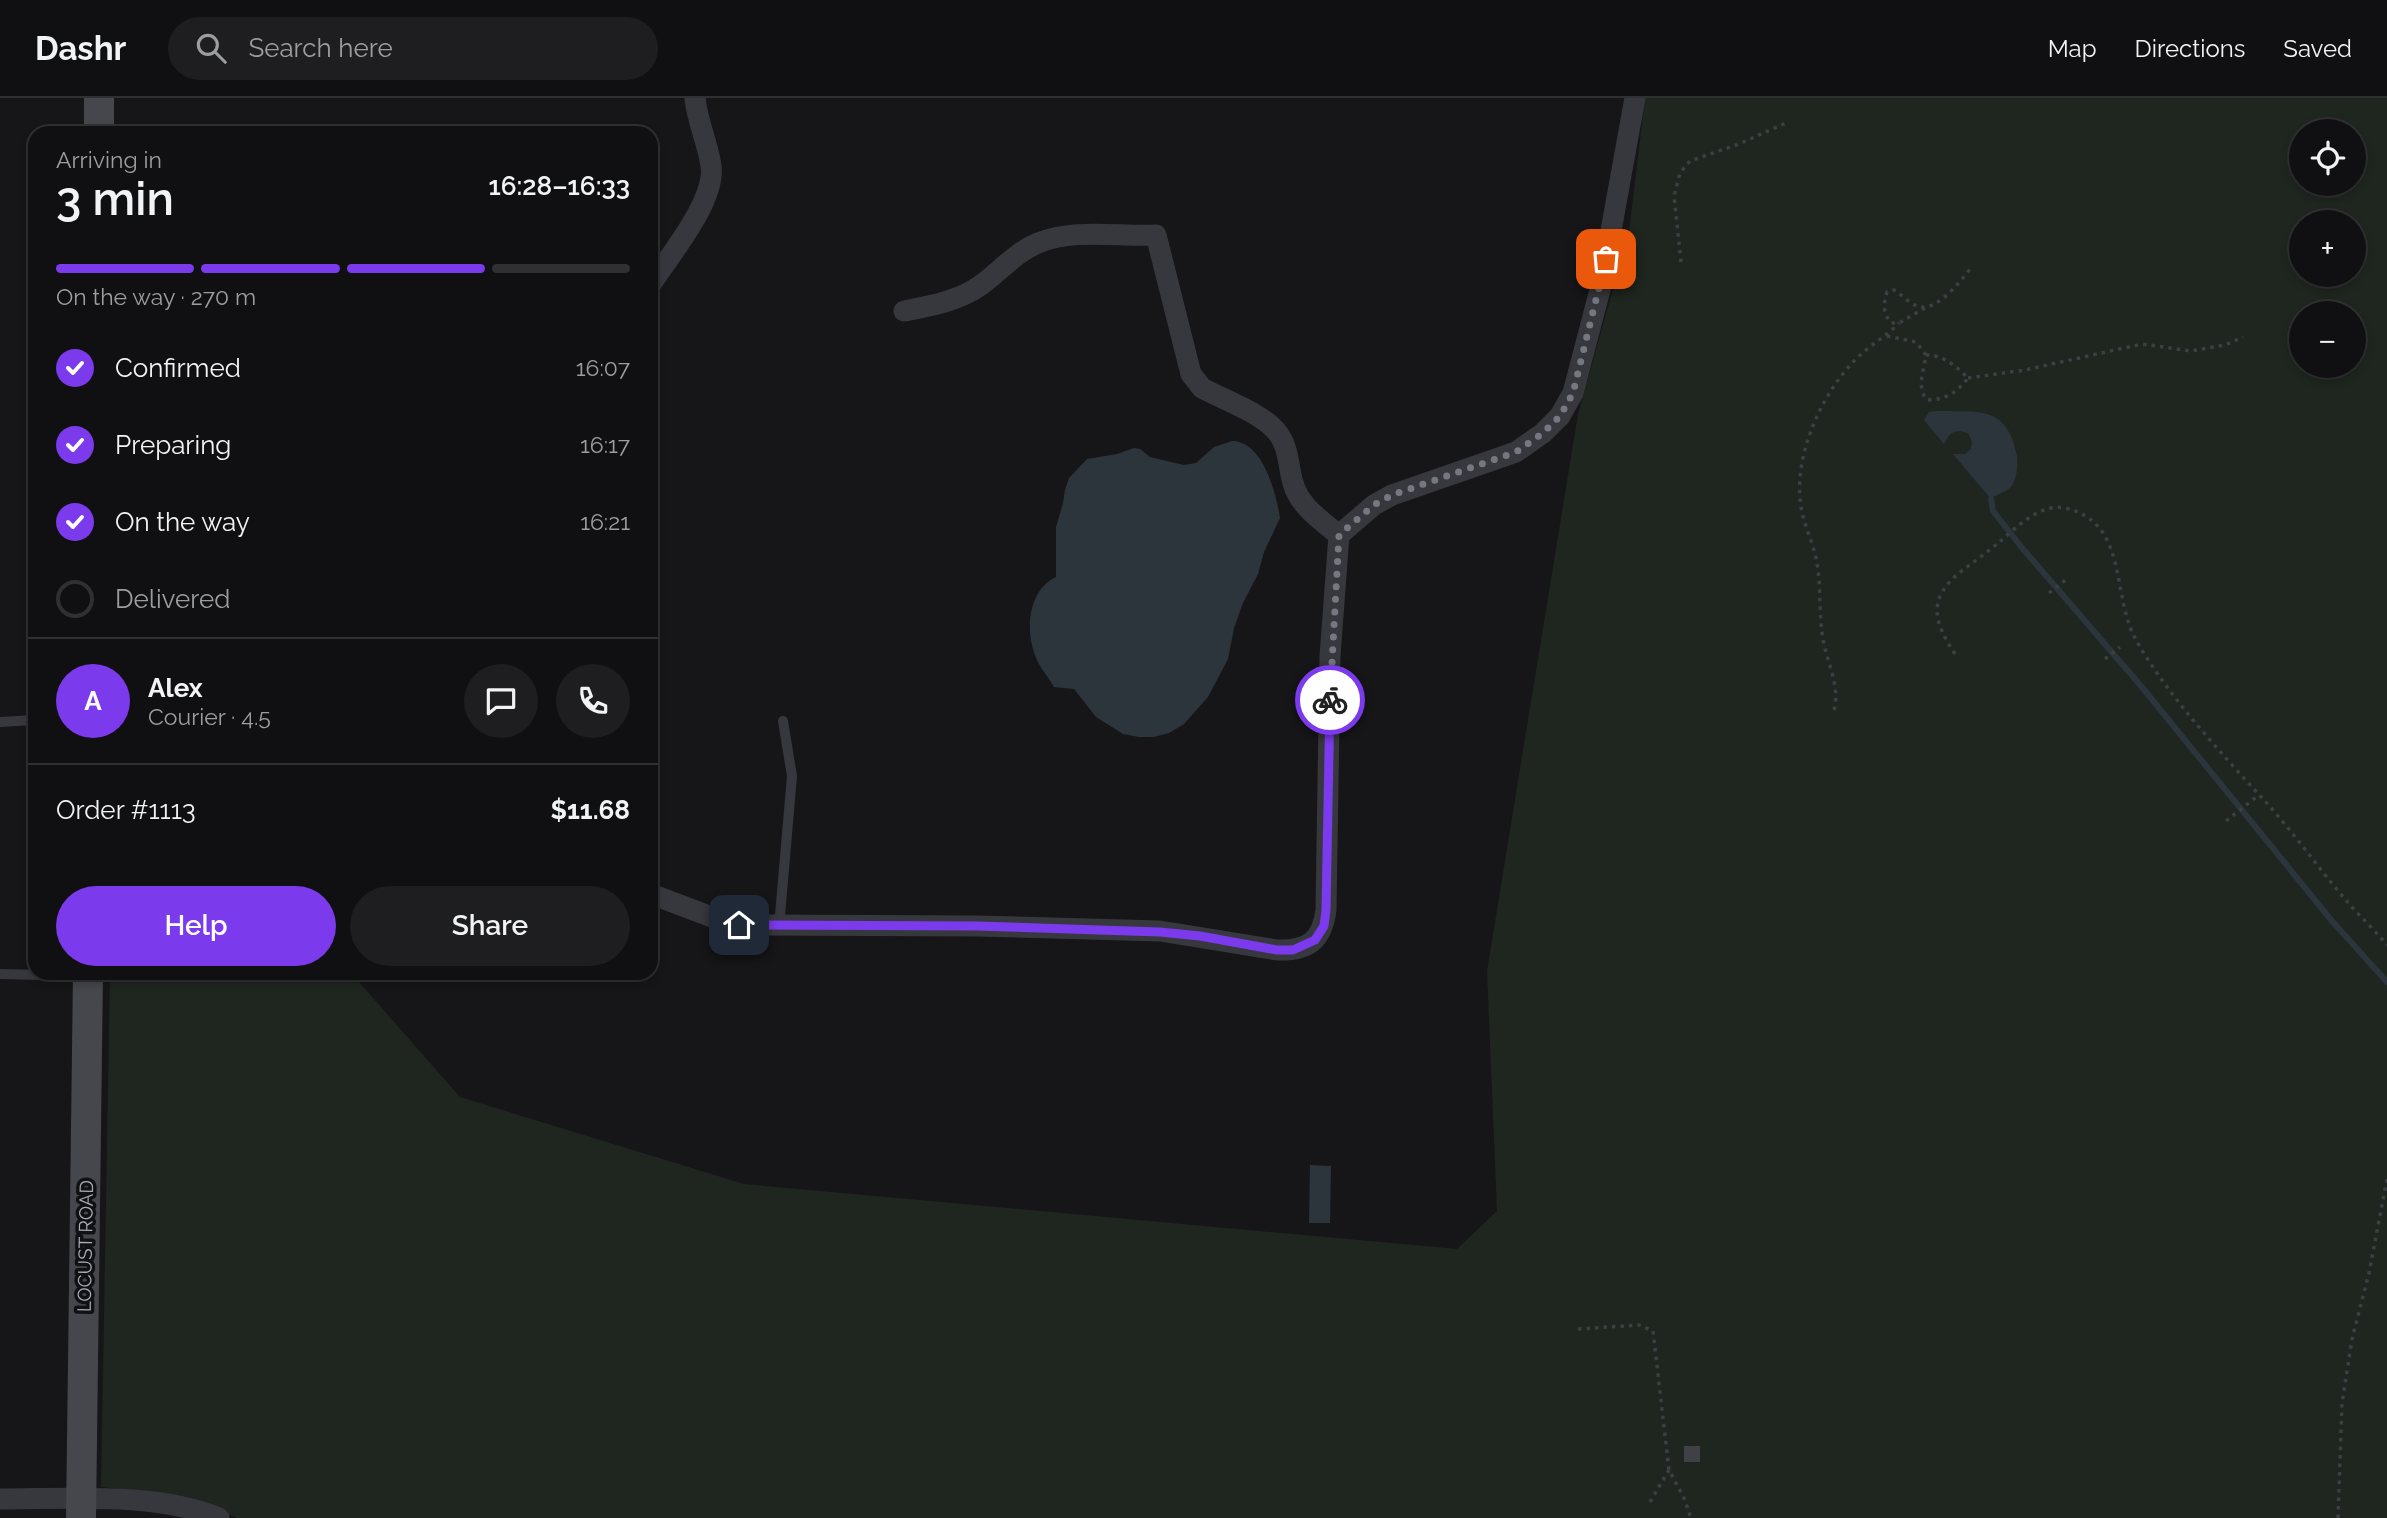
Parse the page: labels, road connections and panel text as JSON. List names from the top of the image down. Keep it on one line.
{"streets":{"street":["LOCUST ROAD"]},"page":{"header":"Dashr","search":"Search here","nav":["Map","Directions","Saved"],"map_buttons":["+","−"],"heading":["3 min","Arriving in","16:28–16:33"],"panel":["Alex","Courier · 4.5","Order #1113","$11.68"],"bar":"On the way · 270 m","list":[["Confirmed","16:07"],["Preparing","16:17"],["On the way","16:21"],"Delivered"],"round":"A","buttons":["Help","Share"]}}
